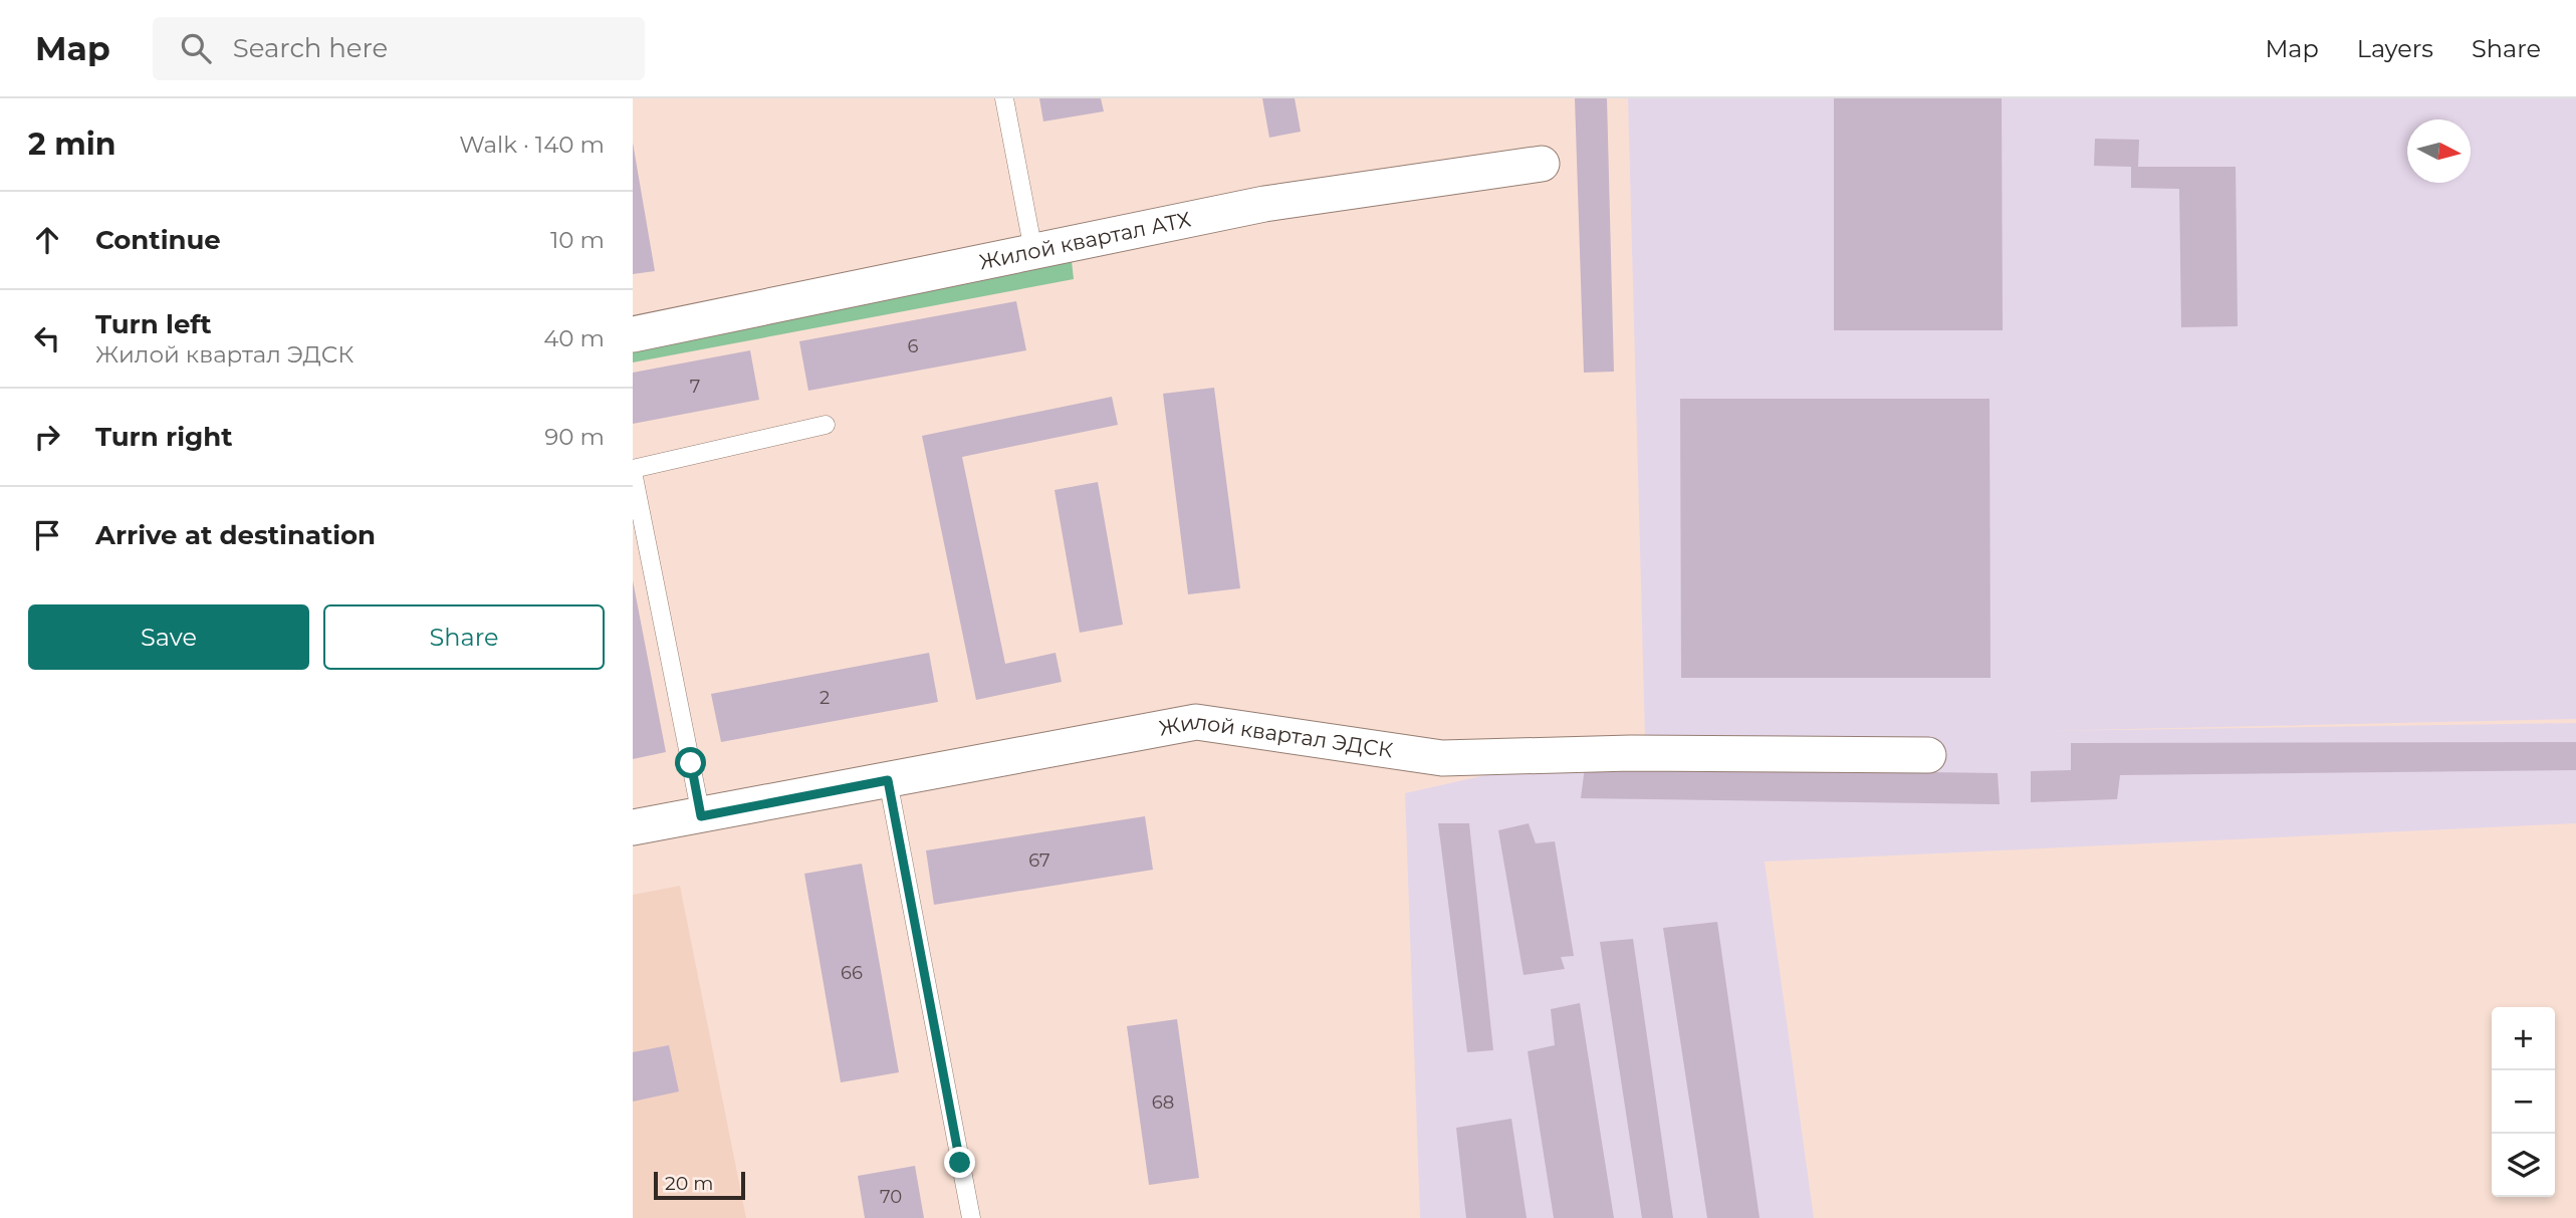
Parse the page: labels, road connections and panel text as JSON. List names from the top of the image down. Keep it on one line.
{"streets":{"street":["Жилой квартал АТХ","Жилой квартал ЭДСК"]},"house_numbers":["6","7","2","67","66","68","70"],"scale_bar":"20 m","north":"right","page":{"header":"Map","search":"Search here","nav":["Map","Layers","Share"],"heading":["2 min","Walk · 140 m"],"list":[["Continue","10 m"],["Turn left","Жилой квартал ЭДСК","40 m"],["Turn right","90 m"],"Arrive at destination"],"buttons":["Save","Share"],"map_buttons":["+","−"],"scale":"20 m"}}
